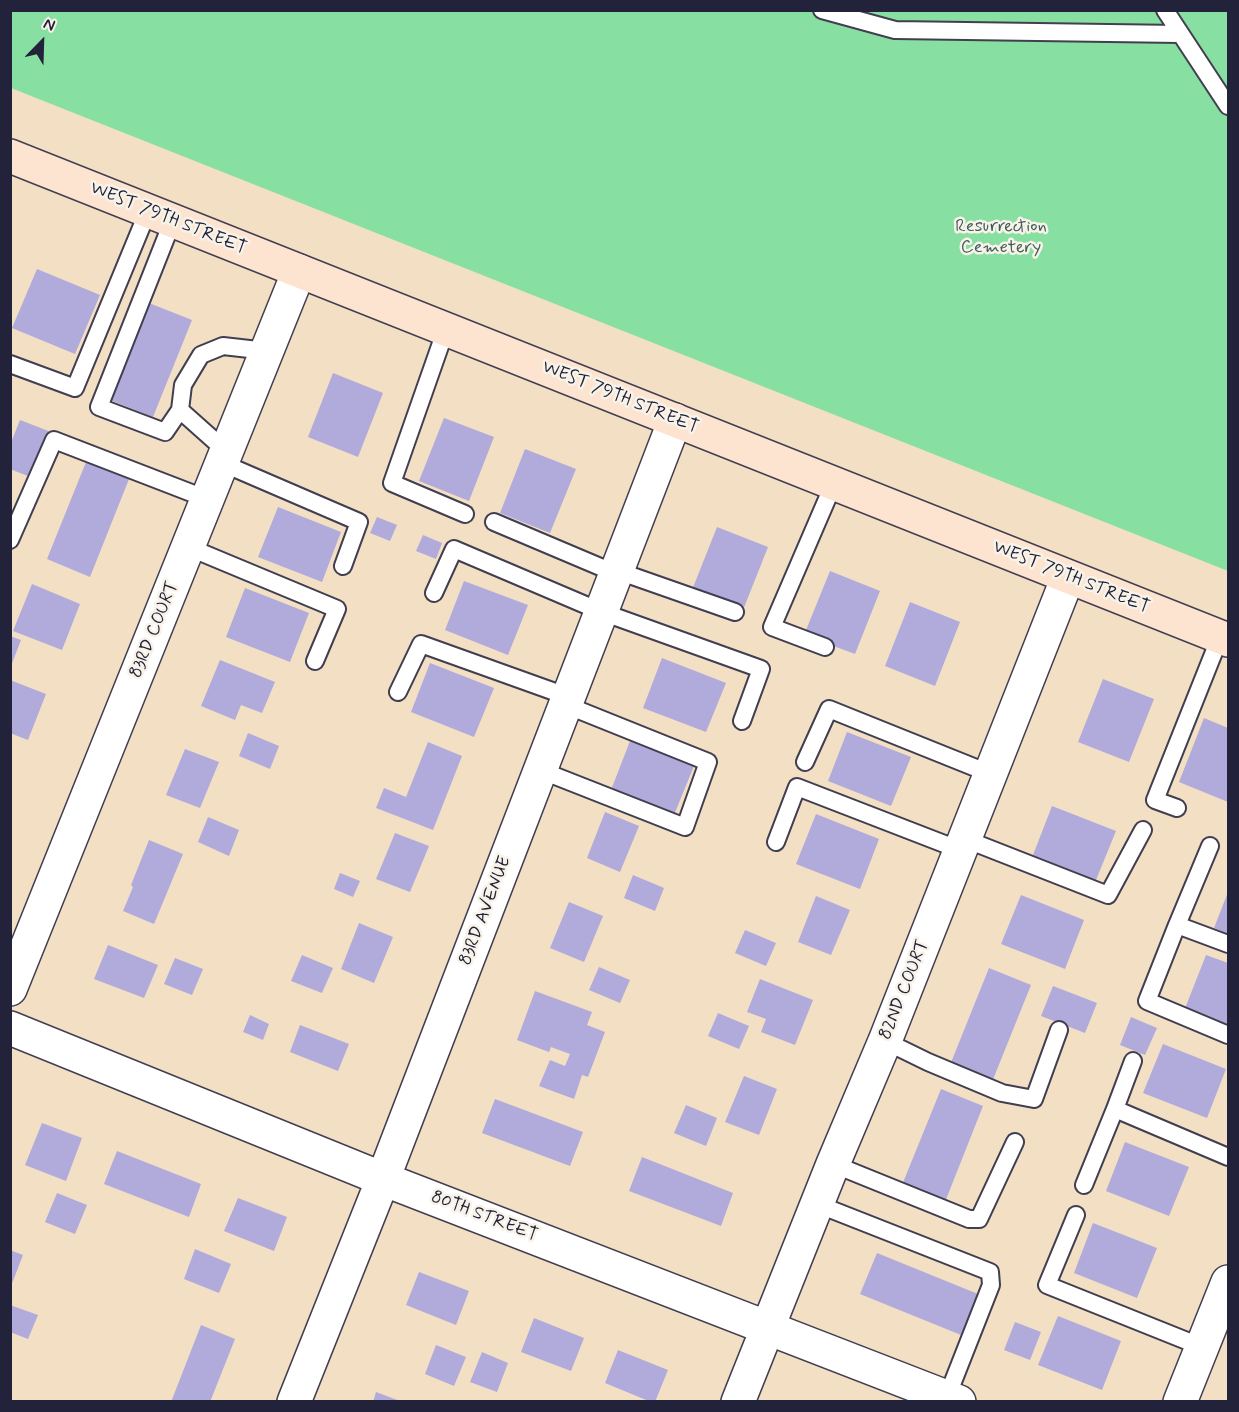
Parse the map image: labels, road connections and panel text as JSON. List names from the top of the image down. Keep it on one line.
{"streets":{"main road":["WEST 79TH STREET"],"street":["83RD COURT","83RD AVENUE","82ND COURT","80TH STREET"]},"crossings":[["WEST 79TH STREET","83RD COURT"],["WEST 79TH STREET","83RD AVENUE"],["WEST 79TH STREET","82ND COURT"],["83RD AVENUE","80TH STREET"],["82ND COURT","80TH STREET"]],"parks":["Resurrection Cemetery"],"north":"top right"}
